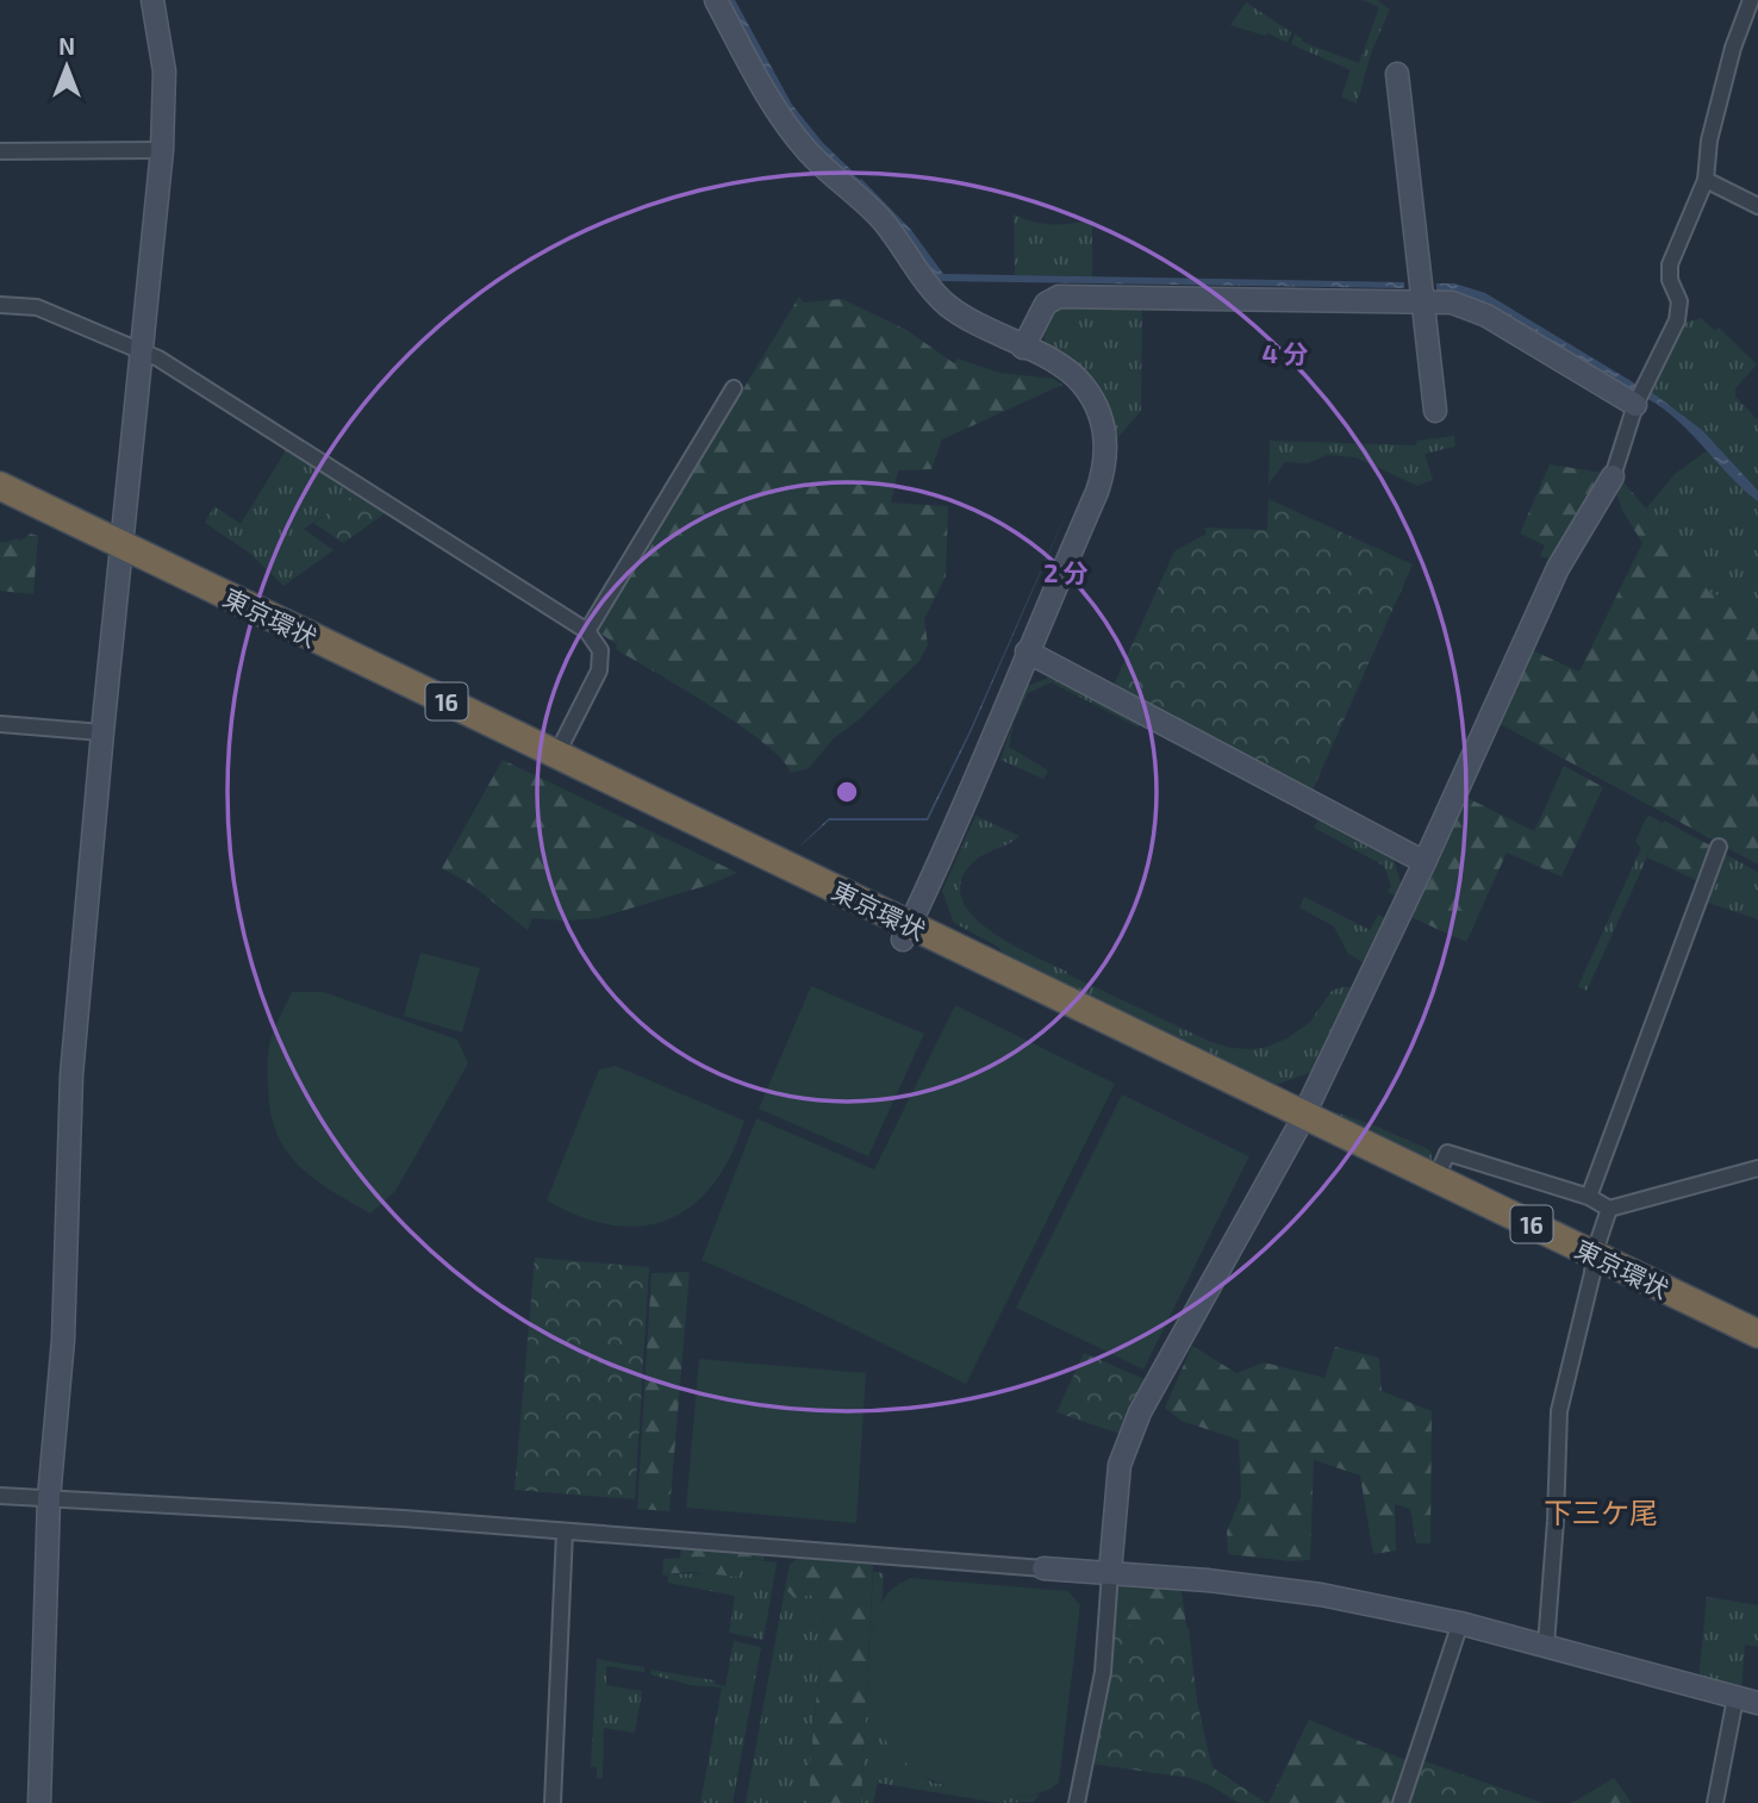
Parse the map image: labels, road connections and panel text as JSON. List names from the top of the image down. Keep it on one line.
{"streets":{"highway":["東京環状","16"]},"districts":["下三ケ尾"],"north":"top","rings":["4 分","2 分"]}
